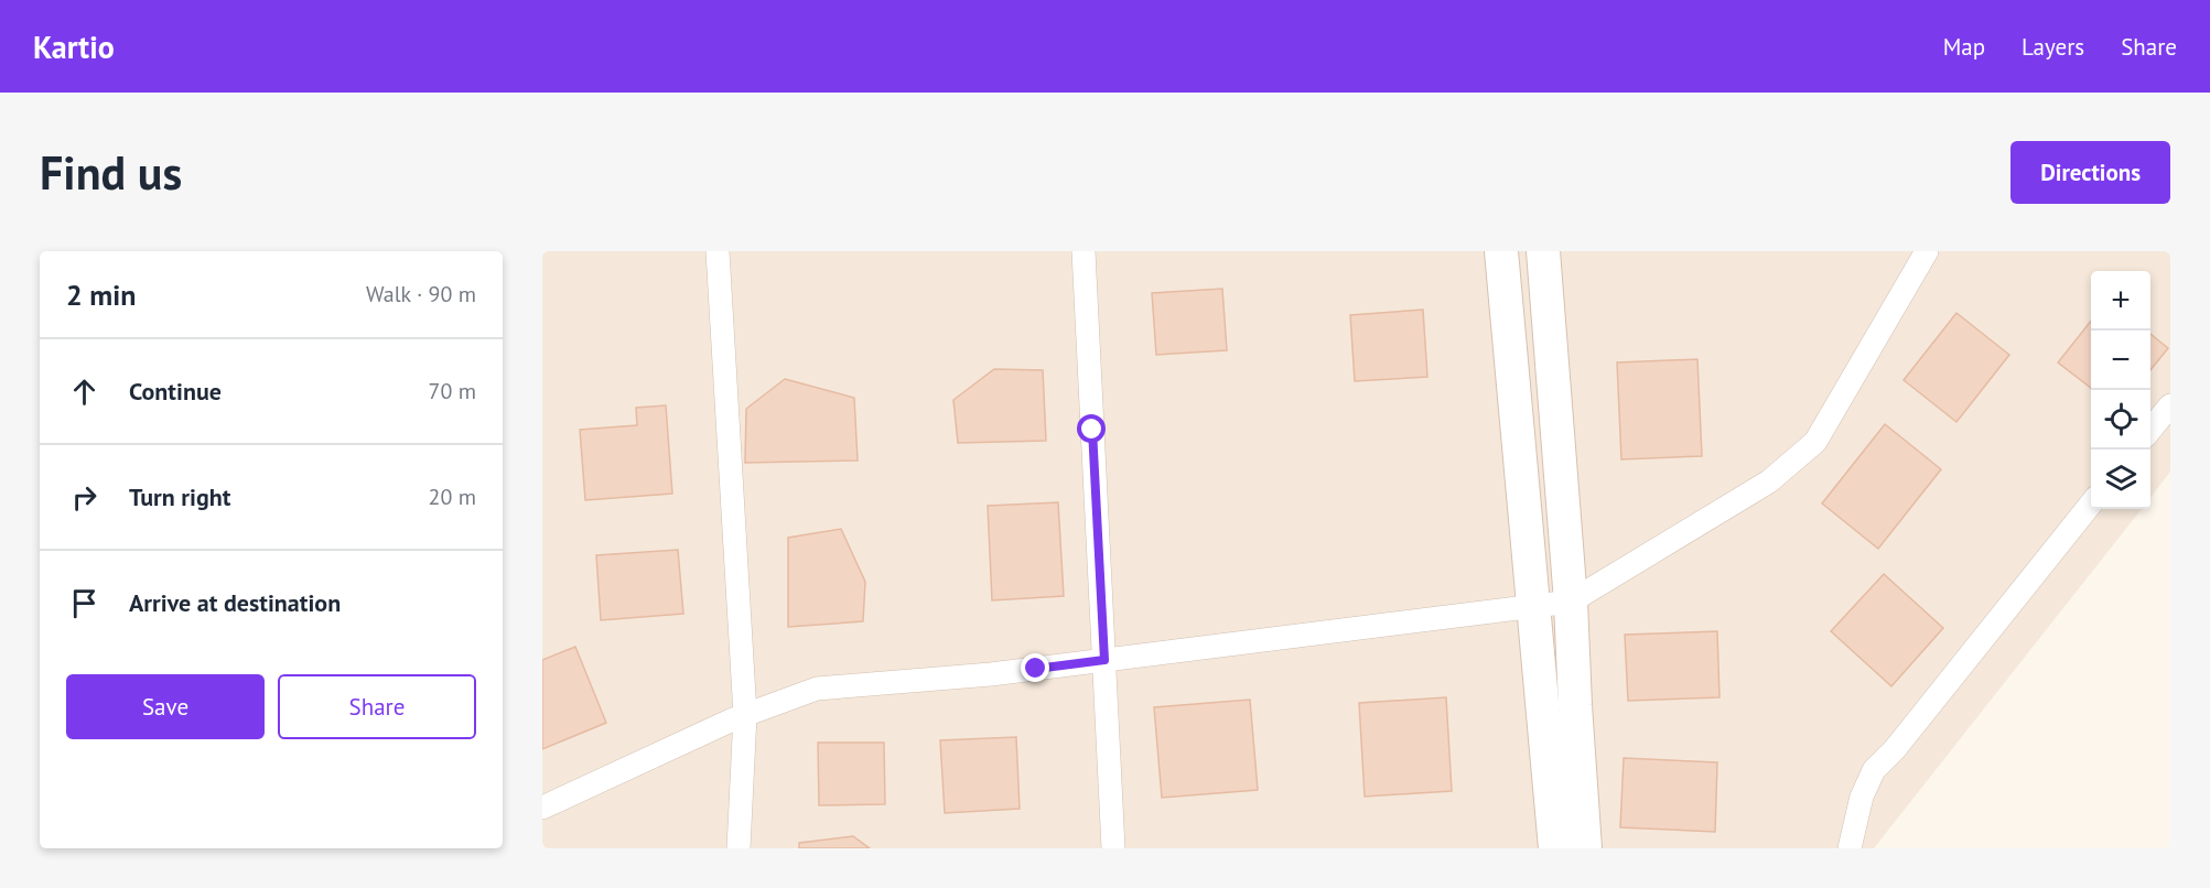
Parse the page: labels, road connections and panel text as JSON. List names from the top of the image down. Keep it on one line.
{"page":{"header":"Kartio","nav":["Map","Layers","Share"],"buttons":["Directions",["Save","Share"]],"title":"Find us","heading":["2 min","Walk · 90 m"],"map_buttons":["+","−"],"list":[["Continue","70 m"],["Turn right","20 m"],"Arrive at destination"]}}
